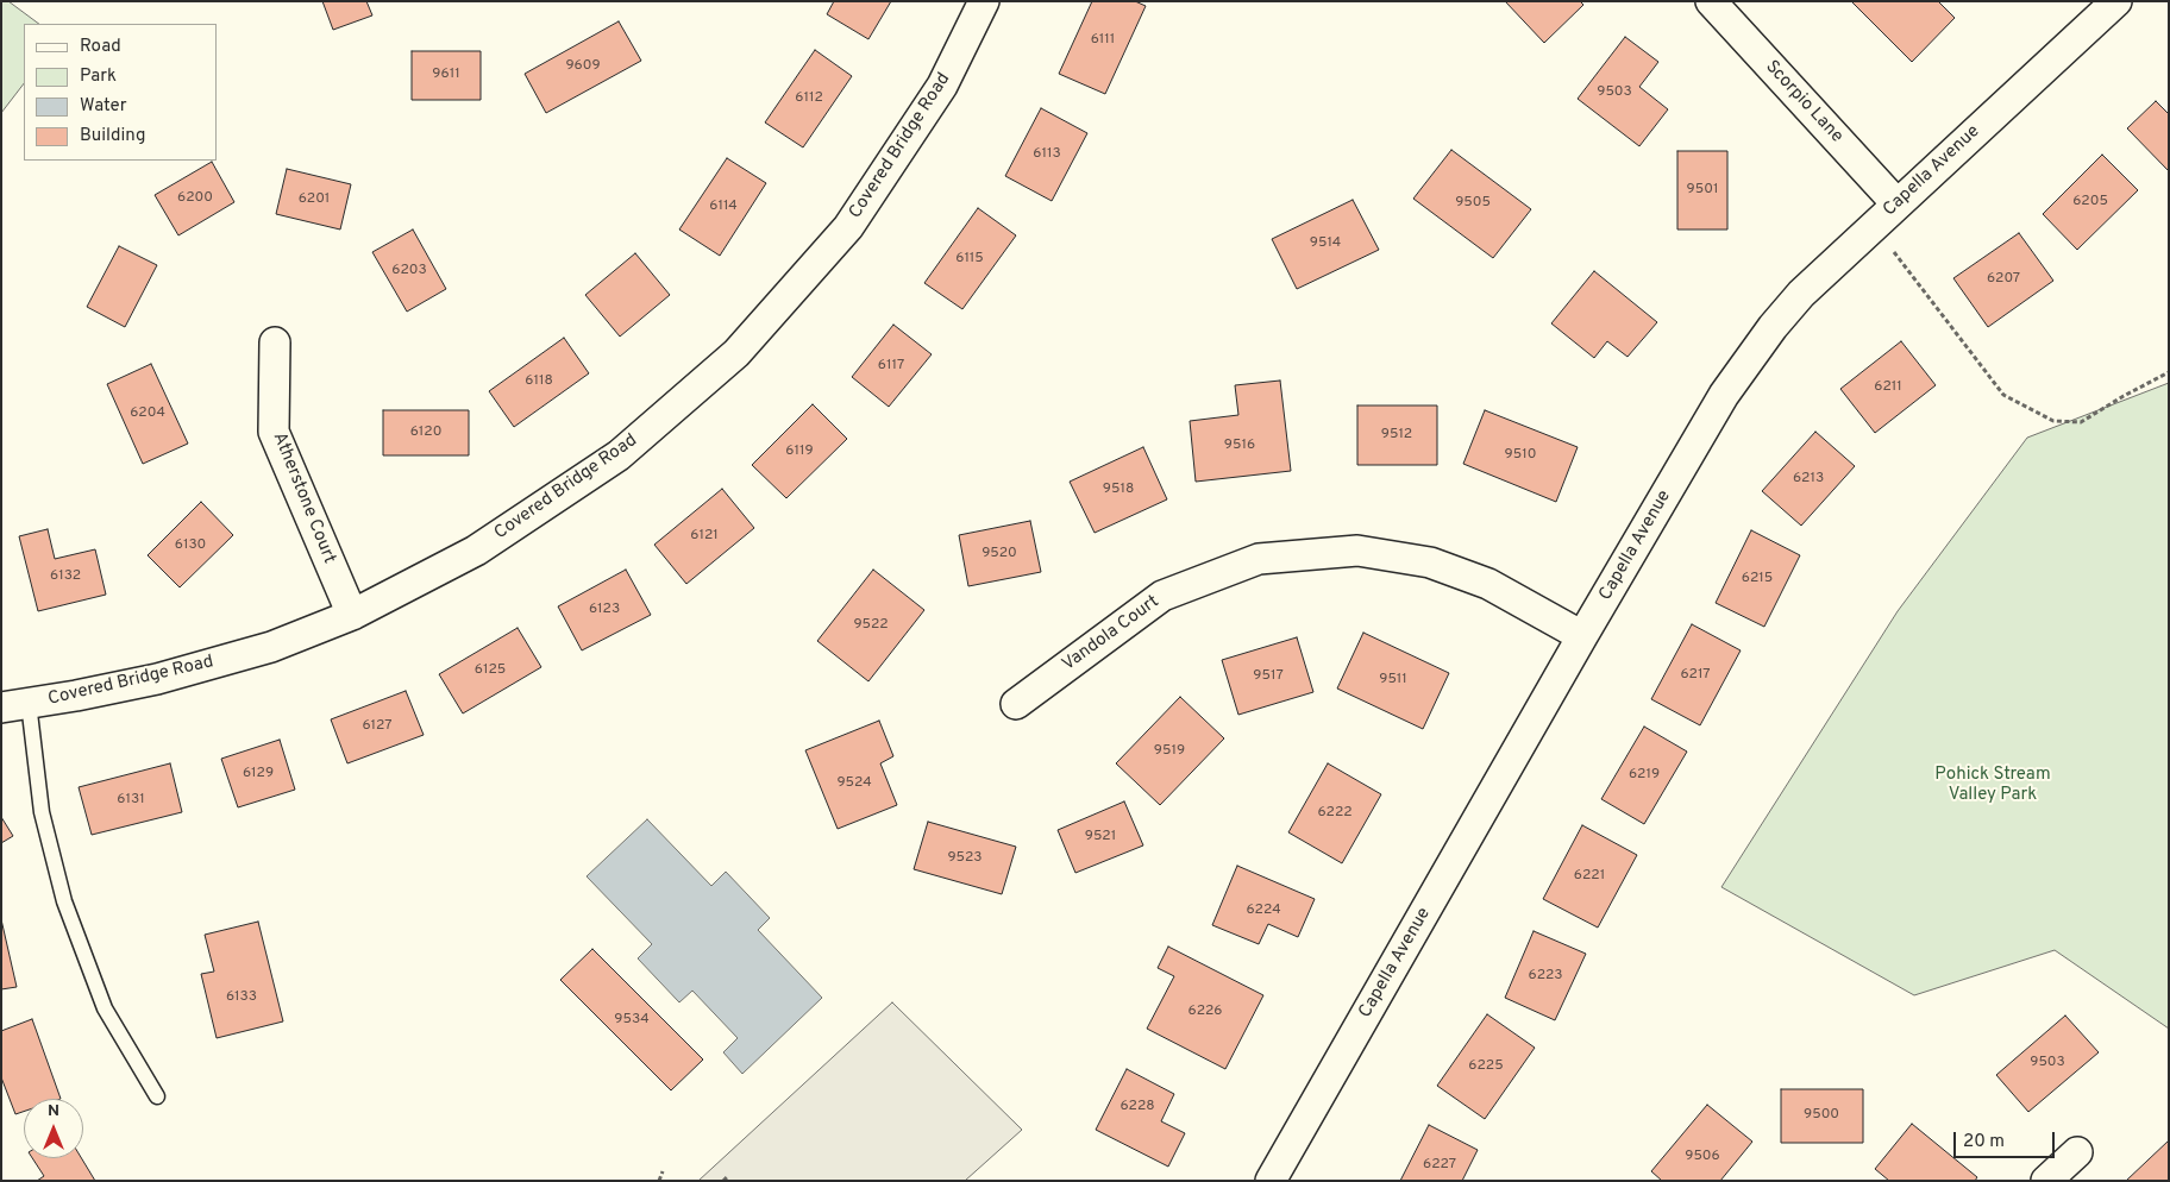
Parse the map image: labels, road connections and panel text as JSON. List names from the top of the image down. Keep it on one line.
{"streets":{"street":["Scorpio Lane","Covered Bridge Road","Capella Avenue","Atherstone Court","Vandola Court"]},"crossings":[["Scorpio Lane","Capella Avenue"],["Covered Bridge Road","Atherstone Court"],["Capella Avenue","Vandola Court"]],"parks":["Pohick Stream Valley Park"],"house_numbers":["6111","9609","9611","9503","6112","6113","9501","6200","6201","6205","9505","6114","9514","6115","6203","6207","6117","6118","6211","6204","6120","9512","9516","6119","9510","6213","9518","6121","6130","9520","6132","6215","6123","9522","6125","6217","9517","9511","6127","9519","6129","6219","9524","6131","6222","9521","9523","6221","6224","6223","6133","6226","9534","9503","6225","6228","9500","9506","6227"],"legend":["Road","Park","Water","Building"],"scale_bar":"20 m","north":"top"}
